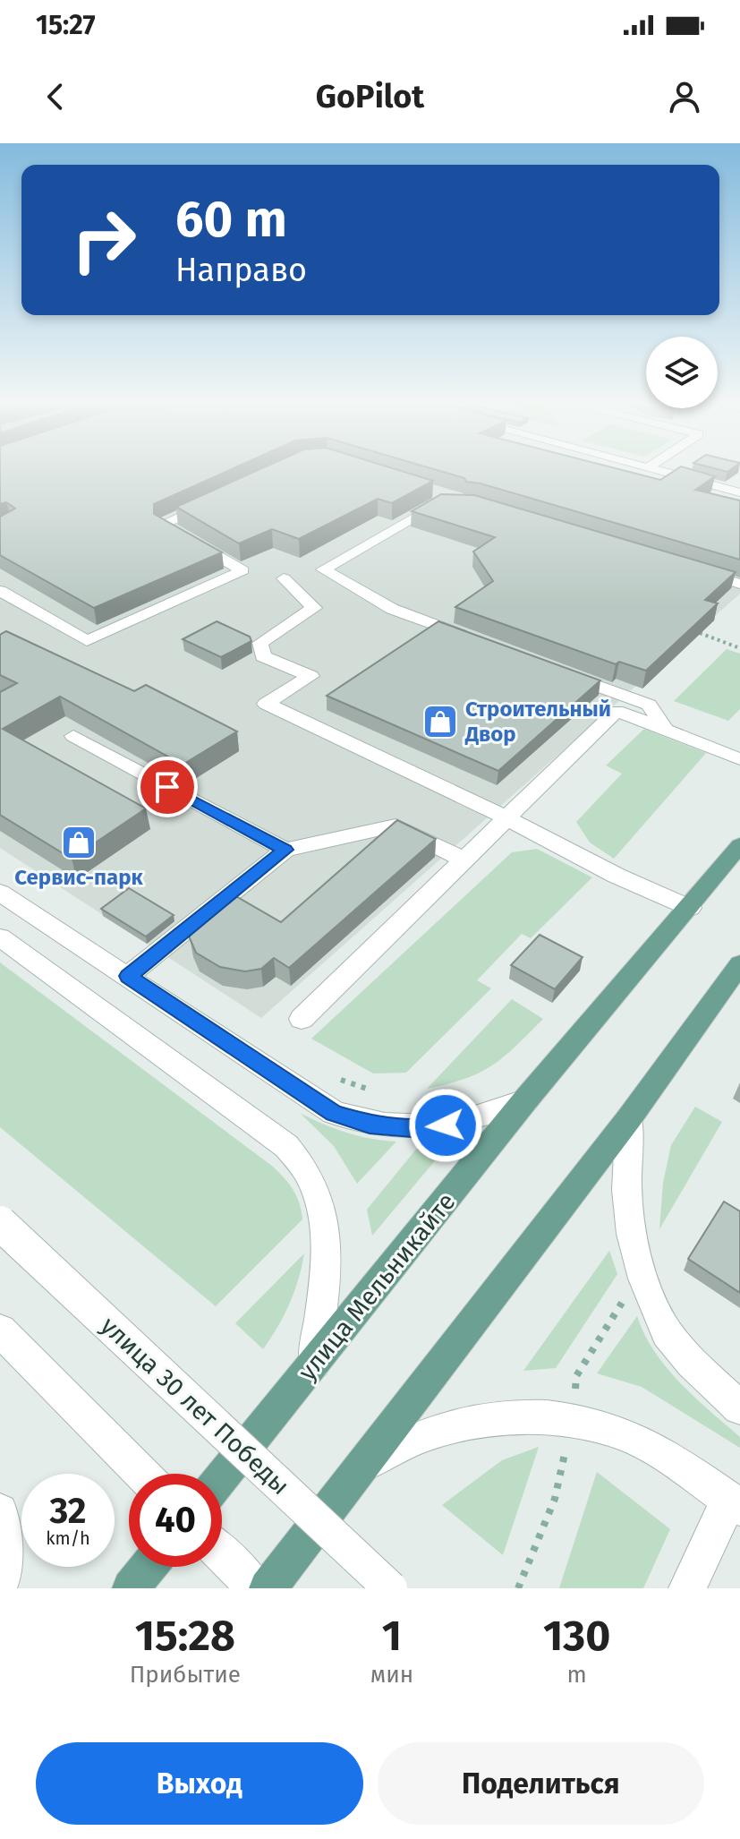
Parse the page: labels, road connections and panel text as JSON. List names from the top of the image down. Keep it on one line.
{"streets":{"main road":["улица Мельникайте"],"street":["улица 30 лет Победы"]},"places":{"shop":["Строительный Двор","Сервис-парк"]},"page":{"status":"15:27","header":"GoPilot","turn":["60 m","Направо"],"speed":"32 km/h","limit":"40","eta":["15:28","Прибытие","1","мин","130","m"],"buttons":["Выход","Поделиться"]}}
